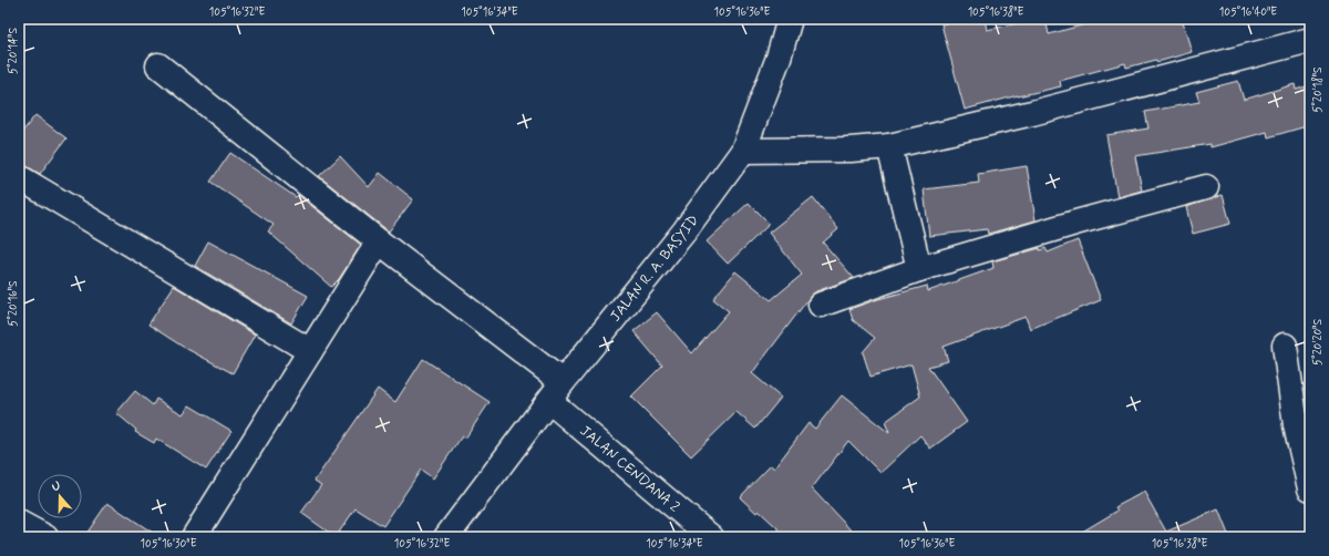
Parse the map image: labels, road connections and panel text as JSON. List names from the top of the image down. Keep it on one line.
{"streets":{"street":["JALAN R. A. BASYID","JALAN CENDANA 2"]},"crossings":[["JALAN R. A. BASYID","JALAN CENDANA 2"]],"north":"top","coordinates":["105°16'32\"E","105°16'34\"E","105°16'36\"E","105°16'38\"E","105°16'40\"E","5°20'14\"S","5°20'18\"S","5°20'16\"S","5°20'20\"S","105°16'30\"E"]}
